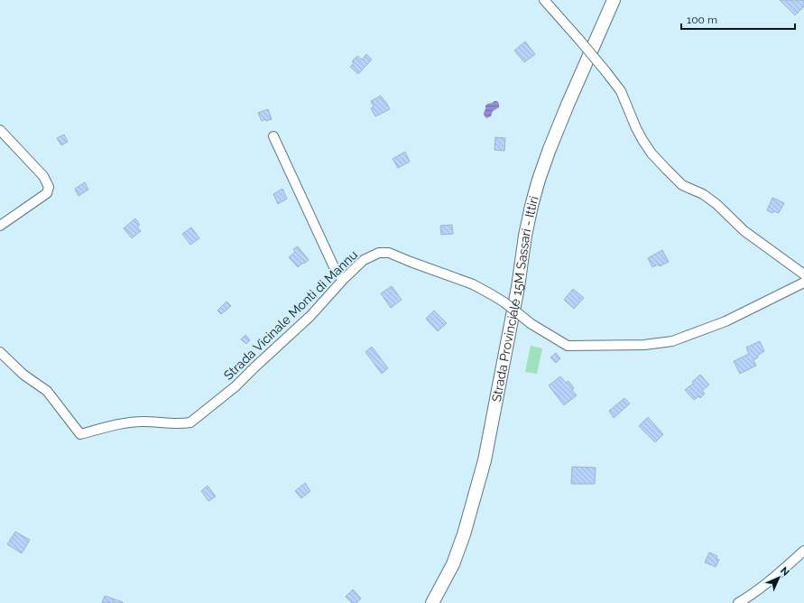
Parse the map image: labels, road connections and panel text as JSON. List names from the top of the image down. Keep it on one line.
{"streets":{"main road":["Strada Provinciale 15M Sassari - Ittiri"],"street":["Strada Vicinale Monti di Mannu"]},"scale_bar":"100 m","north":"top right"}
